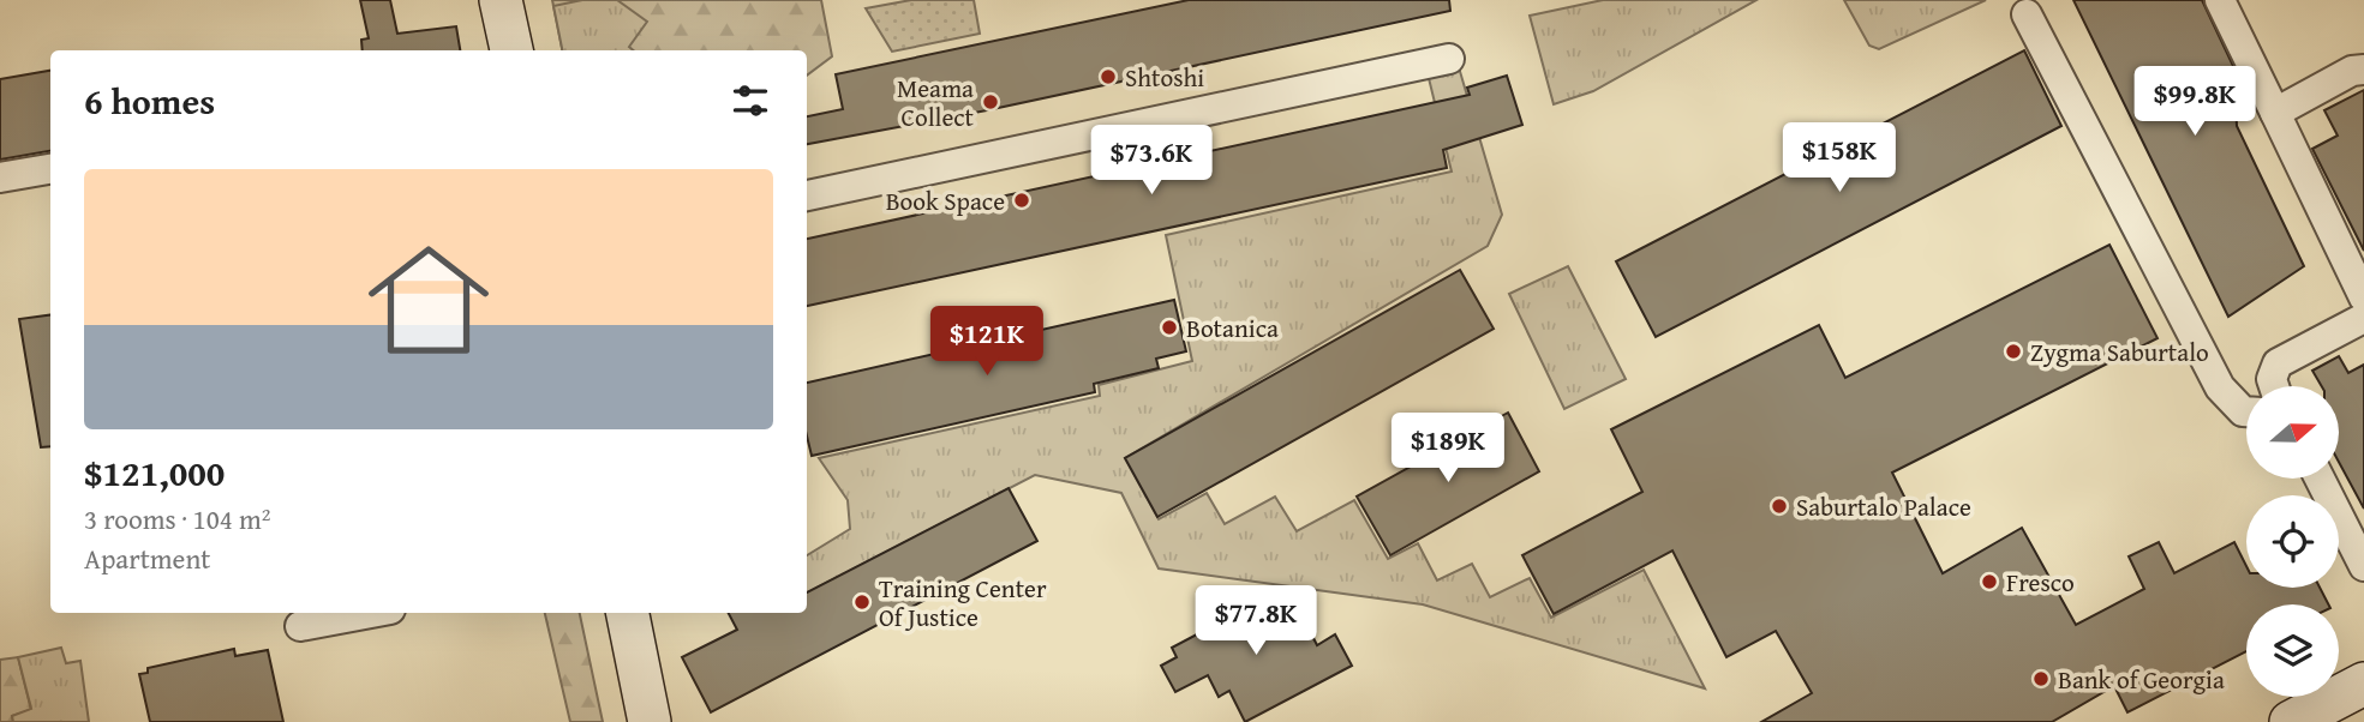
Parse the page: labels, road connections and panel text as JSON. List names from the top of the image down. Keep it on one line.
{"places":["Shtoshi","Meama Collect","Book Space","Botanica","Zygma Saburtalo","Saburtalo Palace","Fresco","Training Center Of Justice","Bank of Georgia"],"north":"right","page":{"heading":"6 homes","price":["$99.8K","$158K","$73.6K","$121K","$189K","$77.8K"],"list":[{"name":"$121,000","note":"3 rooms · 104 m² · Apartment"}]}}
